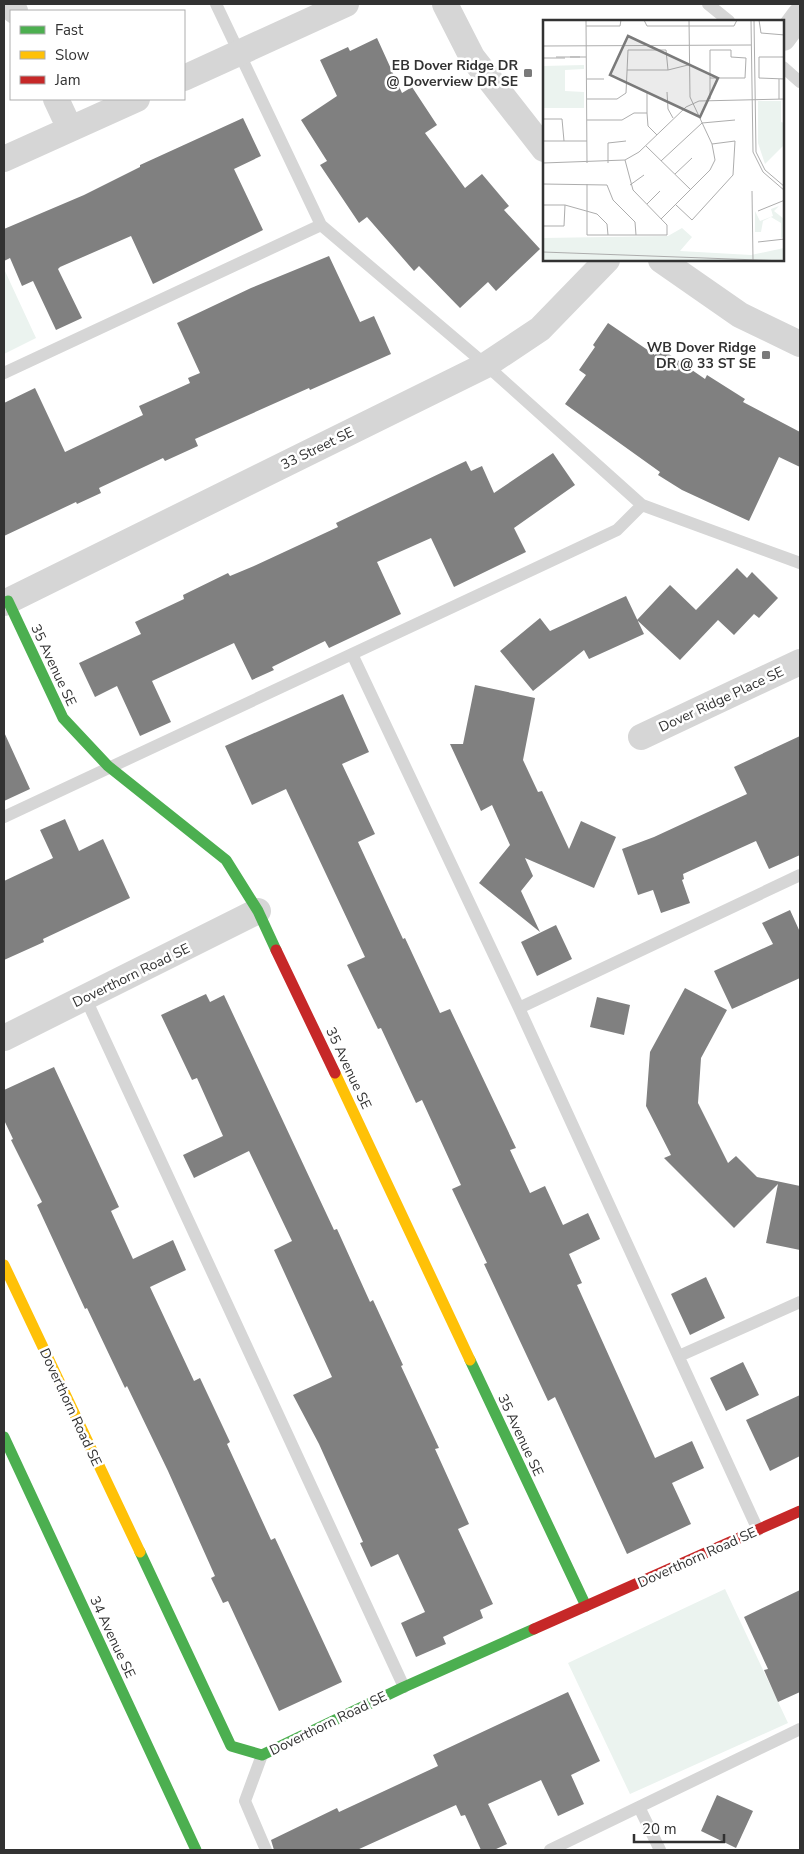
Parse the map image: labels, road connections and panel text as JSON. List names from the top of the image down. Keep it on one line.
{"streets":{"street":["33 Street SE","35 Avenue SE","Dover Ridge Place SE","Doverthorn Road SE","34 Avenue SE"]},"crossings":[["33 Street SE","35 Avenue SE"],["35 Avenue SE","Doverthorn Road SE"]],"places":{"transit":["EB Dover Ridge DR @ Doverview DR SE","WB Dover Ridge DR @ 33 ST SE"]},"legend":["Fast","Slow","Jam"],"scale_bar":"20 m"}
